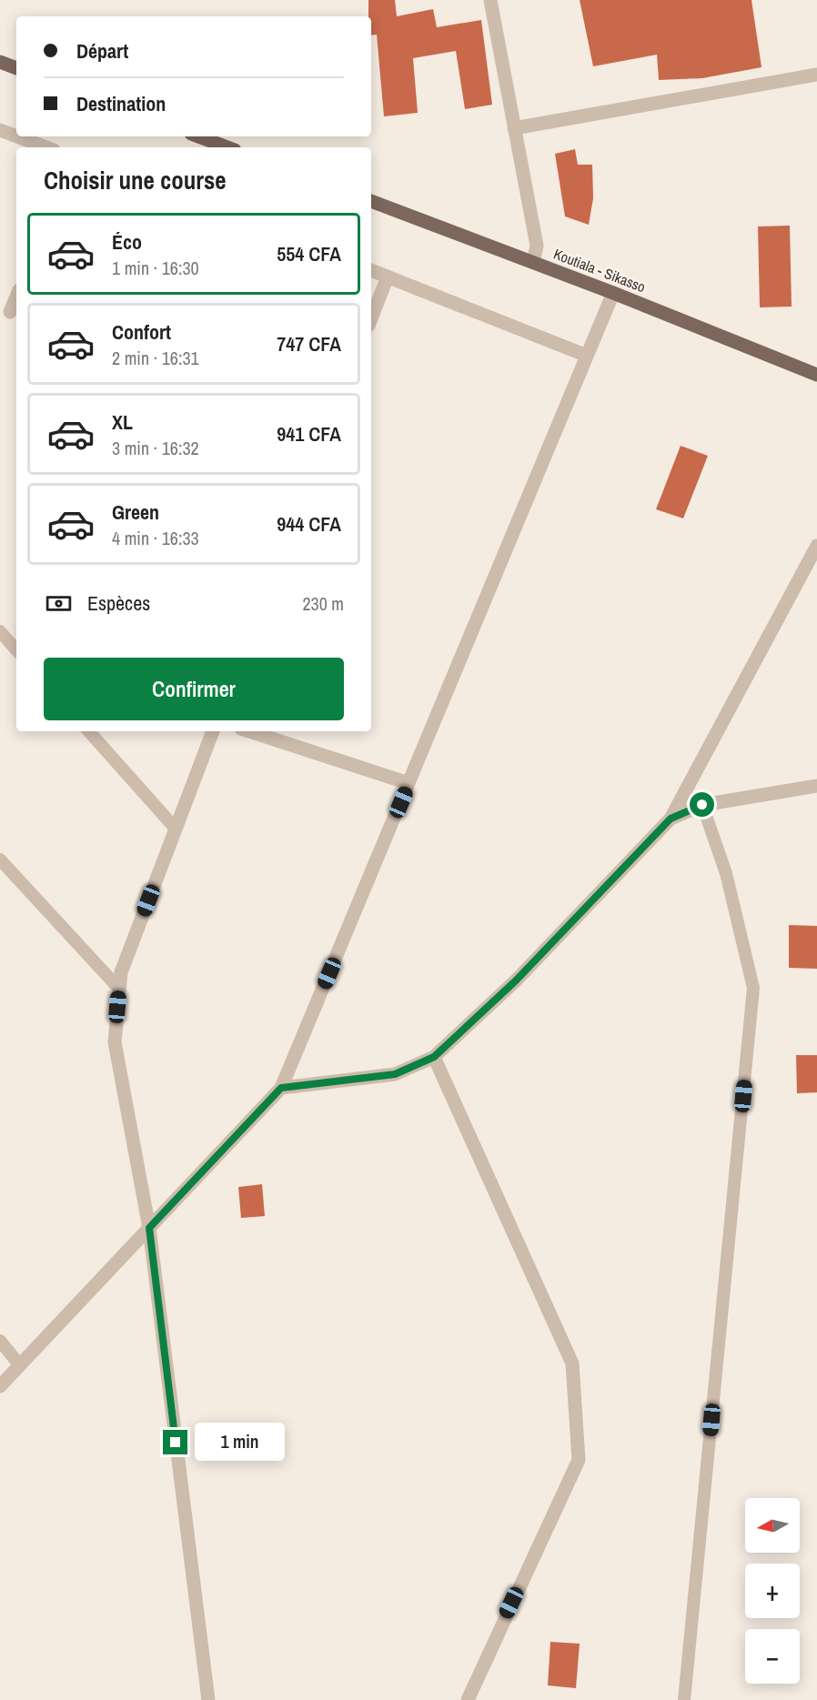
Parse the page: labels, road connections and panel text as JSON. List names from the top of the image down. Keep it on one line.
{"streets":{"main road":["Koutiala - Sikasso"]},"north":"left","page":{"banner":["Départ","Destination"],"heading":"Choisir une course","list":[{"name":"Éco","note":"1 min · 16:30","value":"554 CFA"},{"name":"Confort","note":"2 min · 16:31","value":"747 CFA"},{"name":"XL","note":"3 min · 16:32","value":"941 CFA"},{"name":"Green","note":"4 min · 16:33","value":"944 CFA"}],"pay":["Espèces","230 m"],"buttons":"Confirmer","bubble":"1 min","map_buttons":["+","−"]}}
